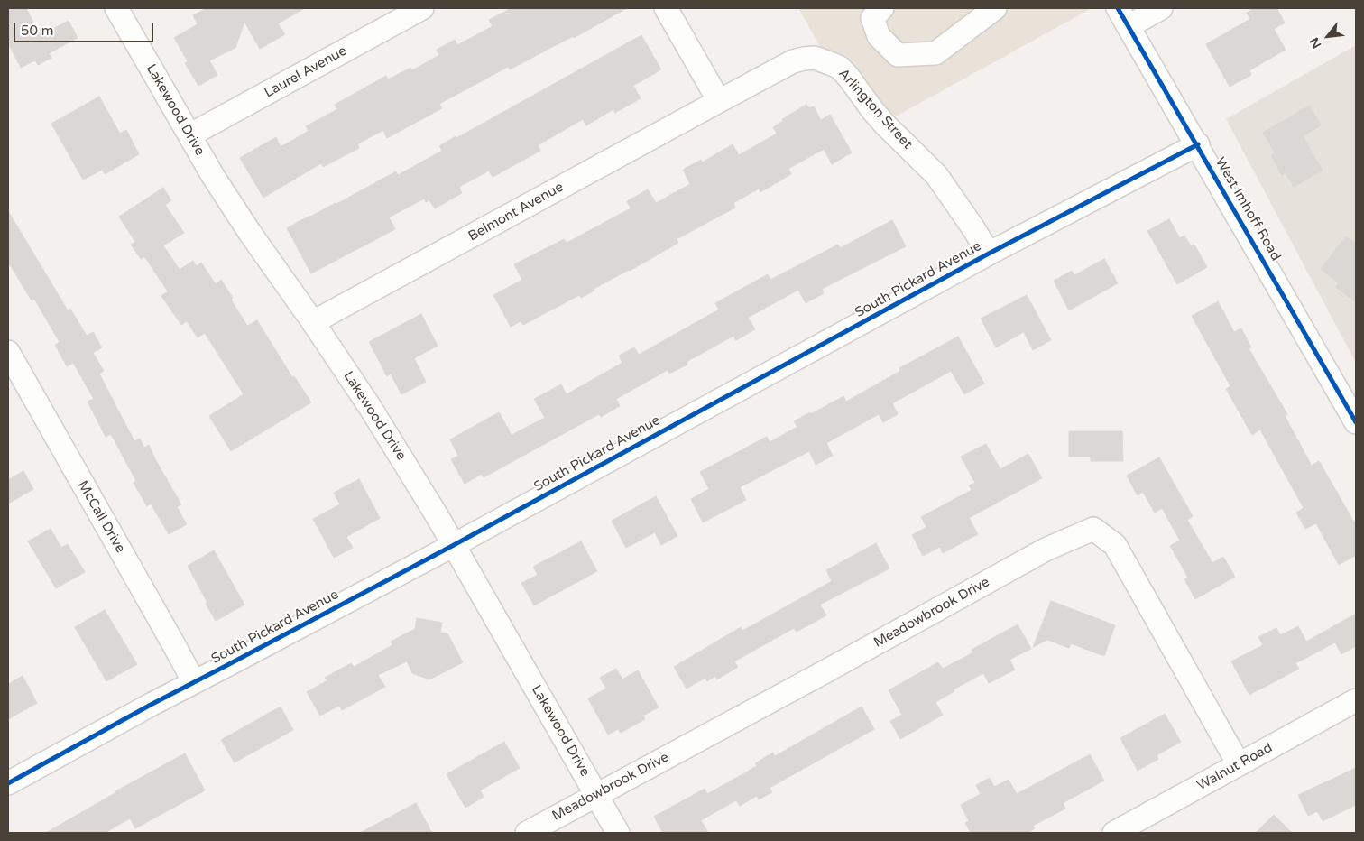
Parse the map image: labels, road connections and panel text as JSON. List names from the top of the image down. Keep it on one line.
{"streets":{"street":["Laurel Avenue","Arlington Street","Lakewood Drive","West Imhoff Road","Belmont Avenue","South Pickard Avenue","McCall Drive","Meadowbrook Drive","Walnut Road"]},"crossings":[["Laurel Avenue","Lakewood Drive"],["Arlington Street","Belmont Avenue"],["Arlington Street","South Pickard Avenue"],["Lakewood Drive","Belmont Avenue"],["Lakewood Drive","South Pickard Avenue"],["Lakewood Drive","Meadowbrook Drive"],["West Imhoff Road","South Pickard Avenue"],["South Pickard Avenue","McCall Drive"],["Meadowbrook Drive","Walnut Road"]],"scale_bar":"50 m","north":"bottom left"}
